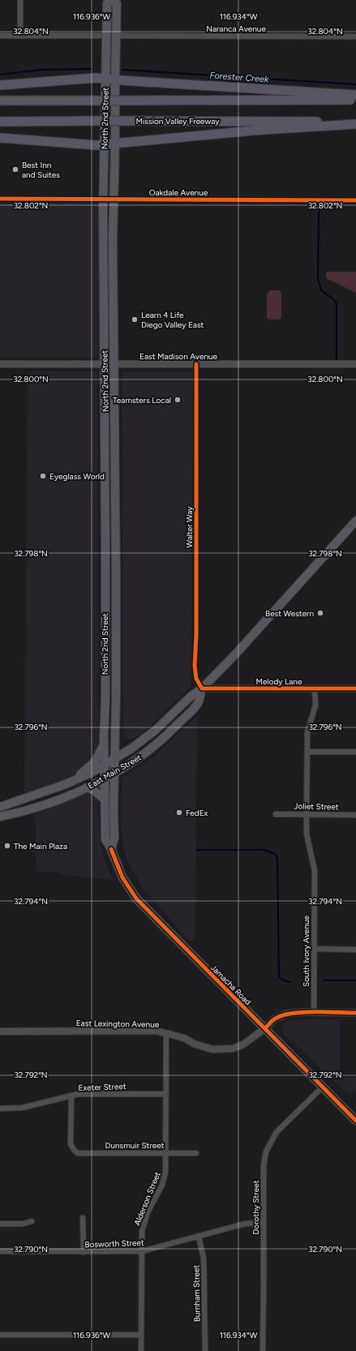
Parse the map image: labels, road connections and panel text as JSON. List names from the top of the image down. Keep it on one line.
{"streets":{"highway":["Mission Valley Freeway"],"main road":["North 2nd Street","East Main Street","Jamacha Road"],"street":["Naranca Avenue","Oakdale Avenue","East Madison Avenue","Walter Way","Melody Lane","Joliet Street","South Ivory Avenue","East Lexington Avenue","Exeter Street","Dunsmuir Street","Alderson Street","Dorothy Street","Bosworth Street","Burnham Street"]},"crossings":[["Naranca Avenue","North 2nd Street"],["North 2nd Street","Oakdale Avenue"],["North 2nd Street","East Madison Avenue"],["North 2nd Street","East Main Street"],["North 2nd Street","Jamacha Road"],["East Madison Avenue","Walter Way"],["Walter Way","Melody Lane"],["Walter Way","East Main Street"],["Melody Lane","East Main Street"],["Melody Lane","South Ivory Avenue"],["East Main Street","Jamacha Road"],["Joliet Street","South Ivory Avenue"],["South Ivory Avenue","East Lexington Avenue"],["Jamacha Road","East Lexington Avenue"],["Jamacha Road","Dorothy Street"],["East Lexington Avenue","Alderson Street"],["Exeter Street","Dunsmuir Street"],["Exeter Street","Alderson Street"],["Dunsmuir Street","Alderson Street"],["Alderson Street","Bosworth Street"],["Dorothy Street","Bosworth Street"],["Bosworth Street","Burnham Street"]],"water":["Forester Creek"],"places":["Best Inn and Suites","Learn 4 Life Diego Valley East","Teamsters Local","Eyeglass World","Best Western","FedEx","The Main Plaza"],"coordinates":["116.936°W","116.934°W","32.804°N","32.802°N","32.800°N","32.798°N","32.796°N","32.794°N","32.792°N","32.790°N"]}
